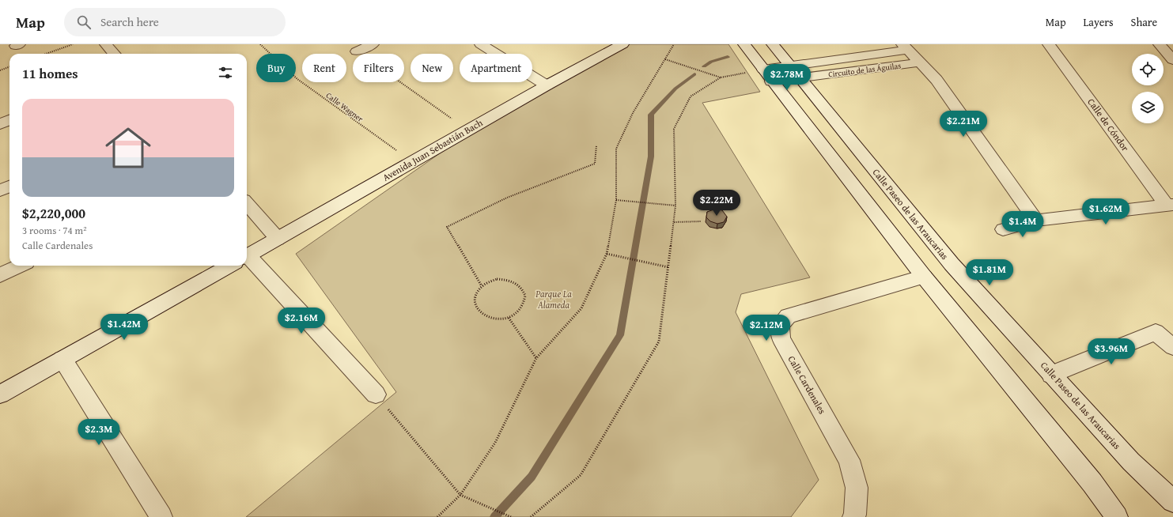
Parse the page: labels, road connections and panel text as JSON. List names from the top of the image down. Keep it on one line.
{"streets":{"street":["Circuito de las Águilas","Calle de Cóndor","Avenida Juan Sebastián Bach","Calle Paseo de las Araucarias","Calle Cardenales"],"path":["Calle Wagner"]},"crossings":[["Circuito de las Águilas","Calle Paseo de las Araucarias"],["Calle Wagner","Avenida Juan Sebastián Bach"]],"parks":["Parque La Alameda"],"page":{"header":"Map","search":"Search here","nav":["Map","Layers","Share"],"chip":["Buy","Rent","Filters","New","Apartment"],"heading":"11 homes","price":["$2.78M","$2.21M","$2.22M","$1.62M","$1.4M","$1.81M","$2.16M","$1.42M","$2.12M","$3.96M","$2.3M"],"list":[{"name":"$2,220,000","note":"3 rooms · 74 m² · Calle Cardenales"}]}}
